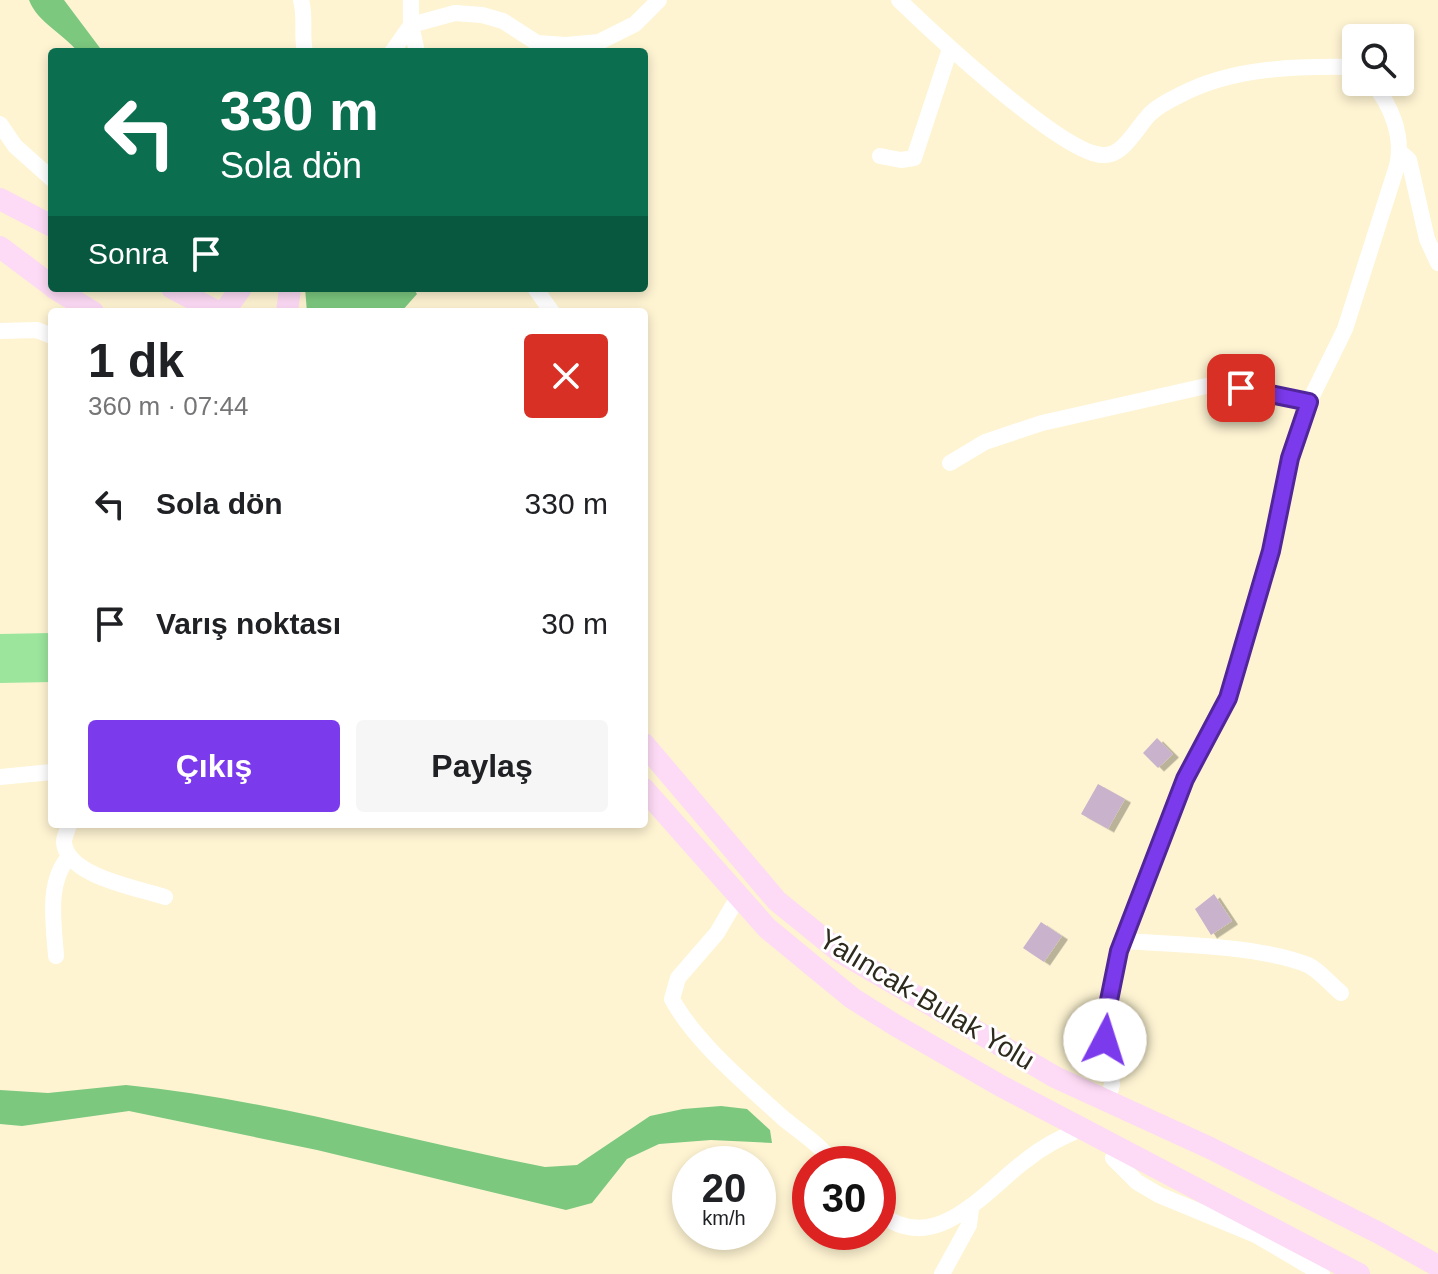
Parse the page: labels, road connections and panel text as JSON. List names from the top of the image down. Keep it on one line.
{"streets":{"main road":["Yalıncak-Bulak Yolu"]},"page":{"turn":["330 m","Sola dön"],"then":"Sonra","heading":["1 dk","360 m · 07:44"],"list":[{"name":"Sola dön","value":"330 m"},{"name":"Varış noktası","value":"30 m"}],"buttons":["Çıkış","Paylaş"],"speed":"20 km/h","limit":"30"}}
